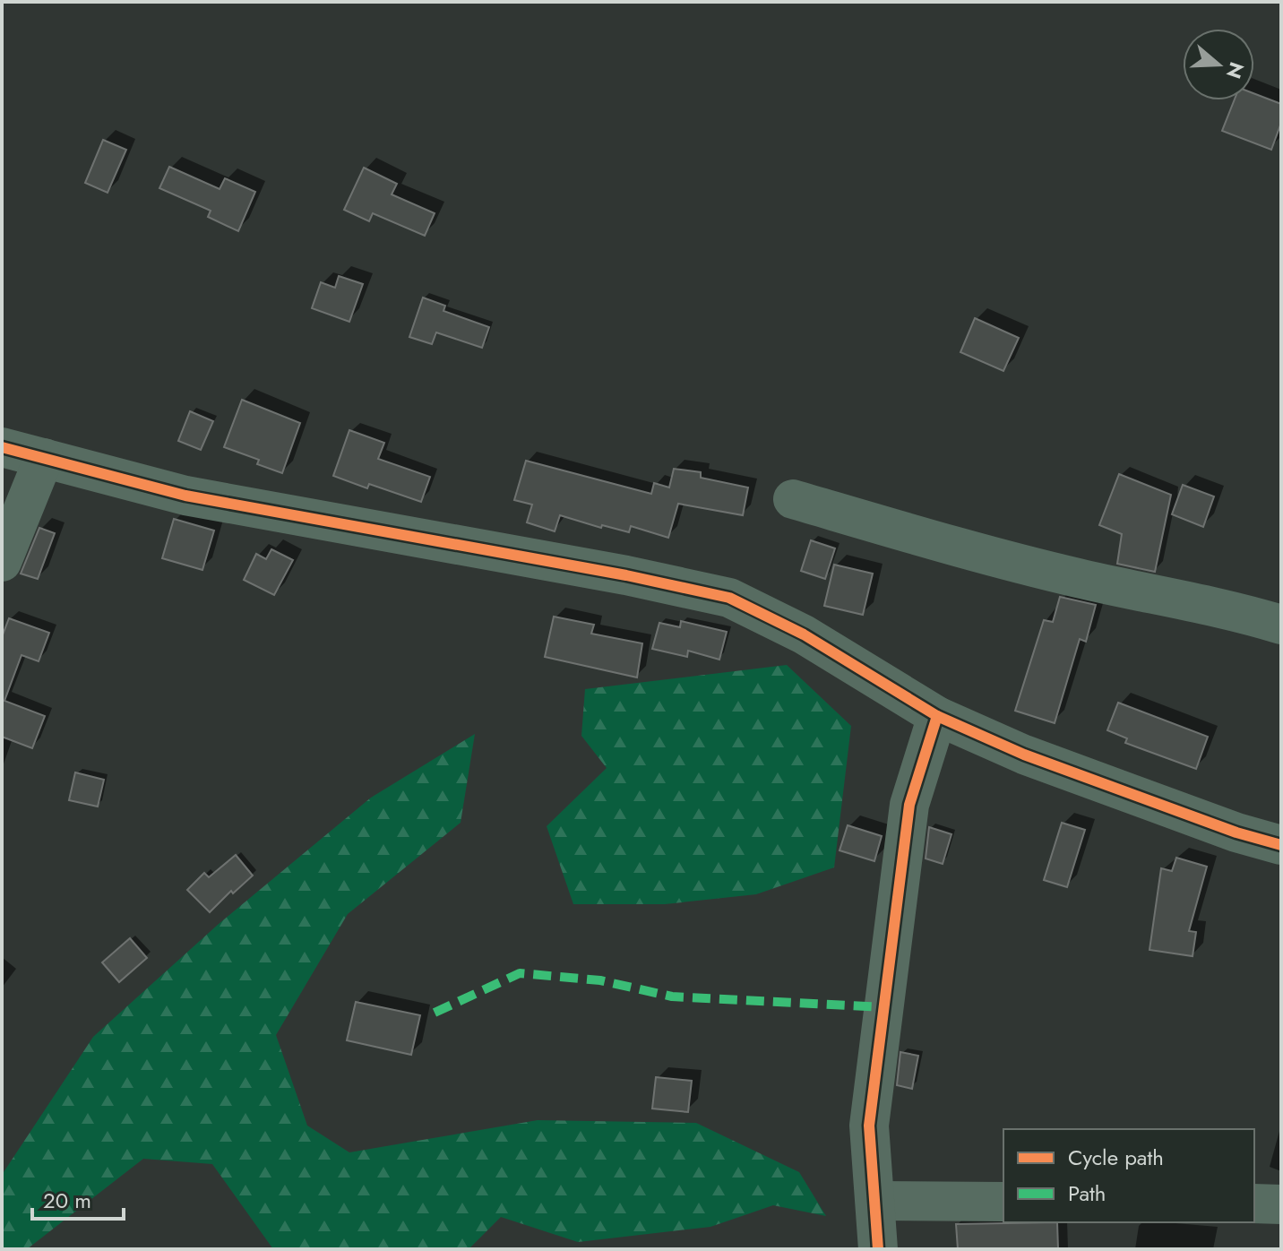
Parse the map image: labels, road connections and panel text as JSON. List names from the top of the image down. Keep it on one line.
{"legend":["Cycle path","Path"],"scale_bar":"20 m","north":"right"}
